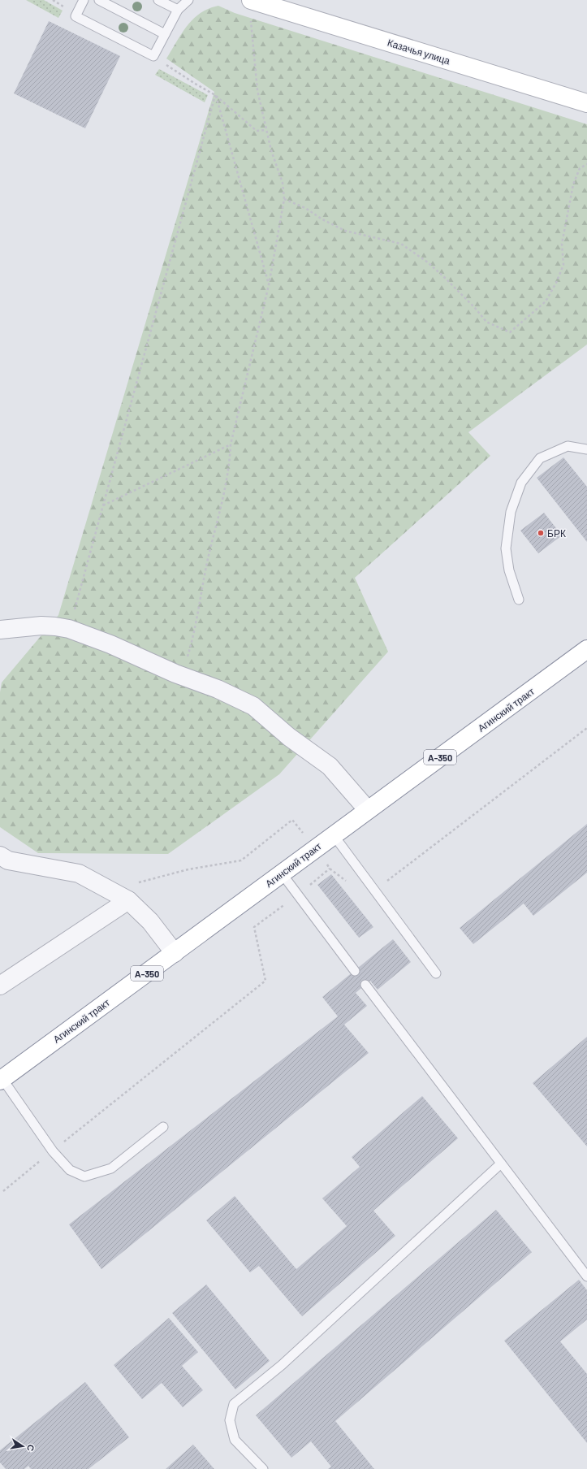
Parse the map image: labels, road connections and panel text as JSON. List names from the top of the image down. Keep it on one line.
{"streets":{"main road":["Казачья улица","Агинский тракт","А-350"]},"places":["БРК"],"north":"right"}
